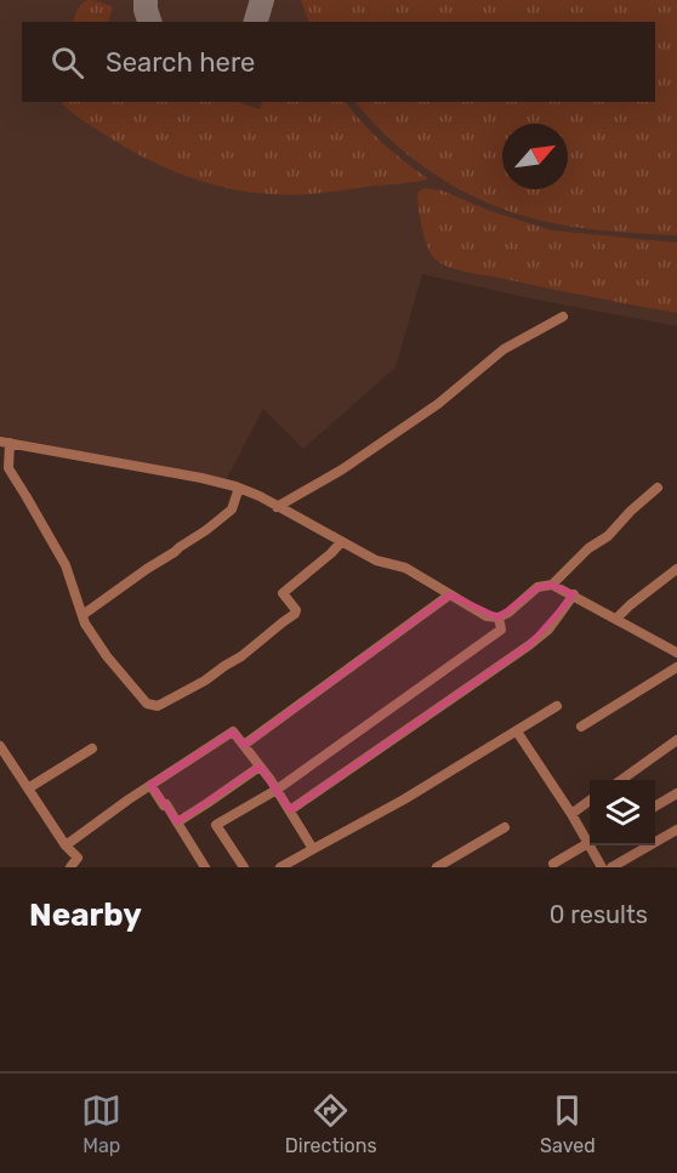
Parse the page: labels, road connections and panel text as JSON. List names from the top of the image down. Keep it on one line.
{"north":"top right","page":{"search":"Search here","heading":["Nearby","0 results"],"nav":["Map","Directions","Saved"]}}
